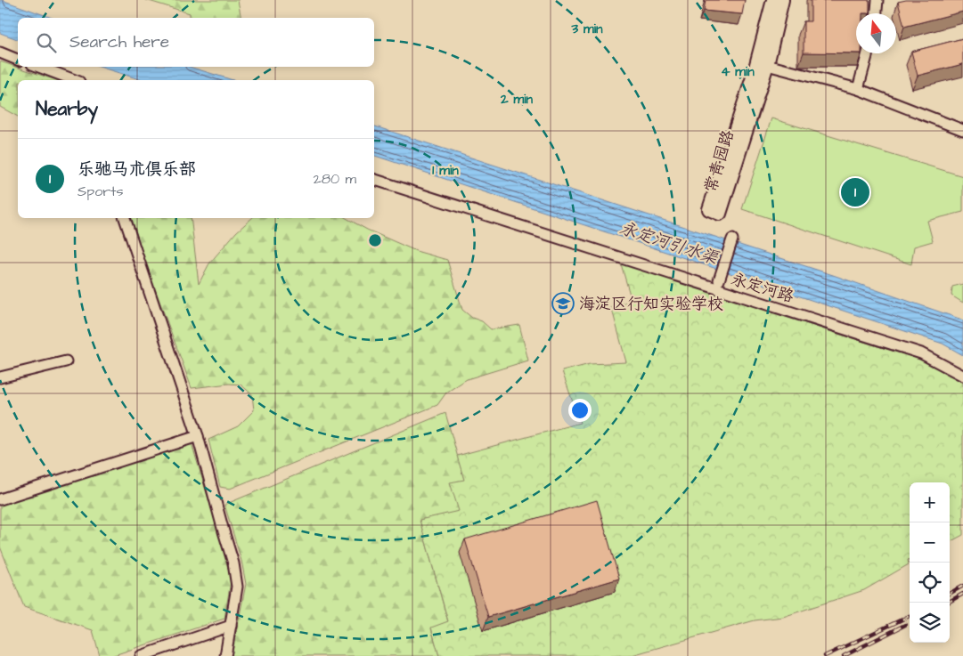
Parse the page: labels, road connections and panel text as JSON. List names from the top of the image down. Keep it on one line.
{"streets":{"street":["常青园路","永定河路"]},"water":["永定河引水渠"],"places":{"school or university":["海淀区行知实验学校"]},"north":"top","page":{"search":"Search here","heading":"Nearby","list":[{"mark":"1","name":"乐驰马术俱乐部","note":"Sports","value":"280 m"}],"pins":"1","map_buttons":["+","−"]},"rings":["3 min","4 min","2 min","1 min"]}
